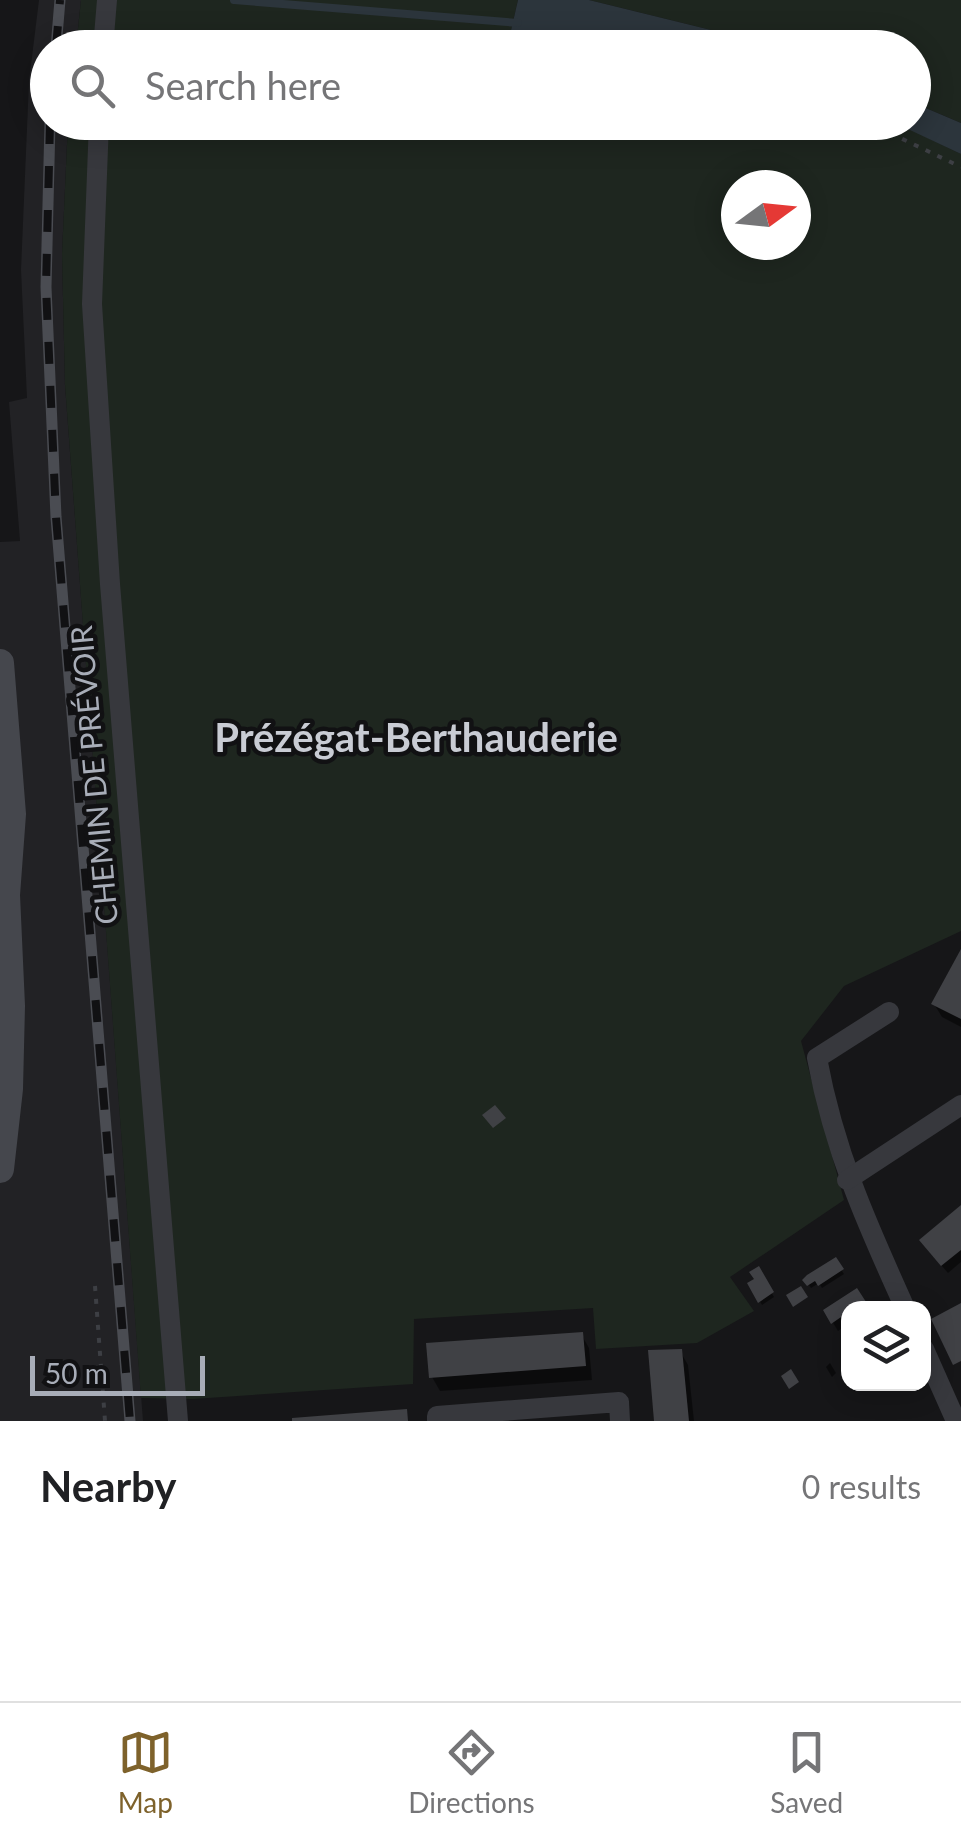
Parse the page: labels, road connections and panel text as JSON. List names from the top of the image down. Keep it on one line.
{"streets":{"street":["CHEMIN DE PRÉVOIR"]},"districts":["Prézégat-Berthauderie"],"scale_bar":"50 m","north":"right","page":{"search":"Search here","scale":"50 m","heading":["Nearby","0 results"],"nav":["Map","Directions","Saved"]}}
